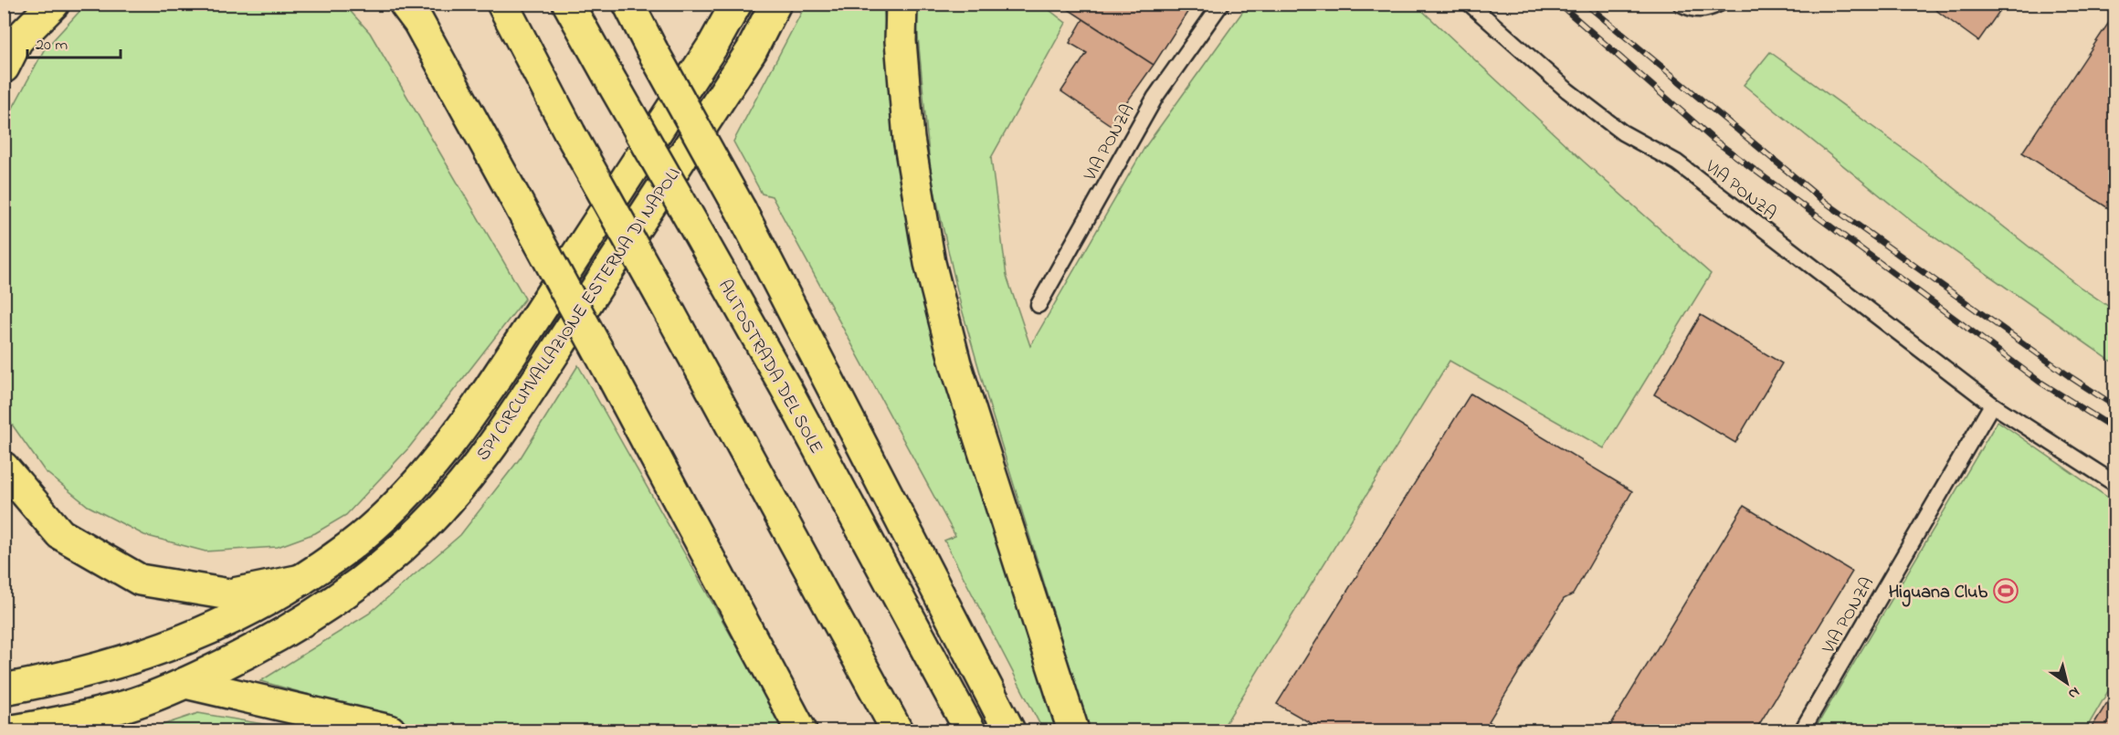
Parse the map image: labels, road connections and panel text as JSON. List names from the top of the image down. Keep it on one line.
{"streets":{"highway":["SP1 CIRCUMVALLAZIONE ESTERNA DI NAPOLI","AUTOSTRADA DEL SOLE"],"lane":["VIA PONZA"]},"places":{"sports":["Higuana Club"]},"scale_bar":"20 m","north":"bottom right"}
